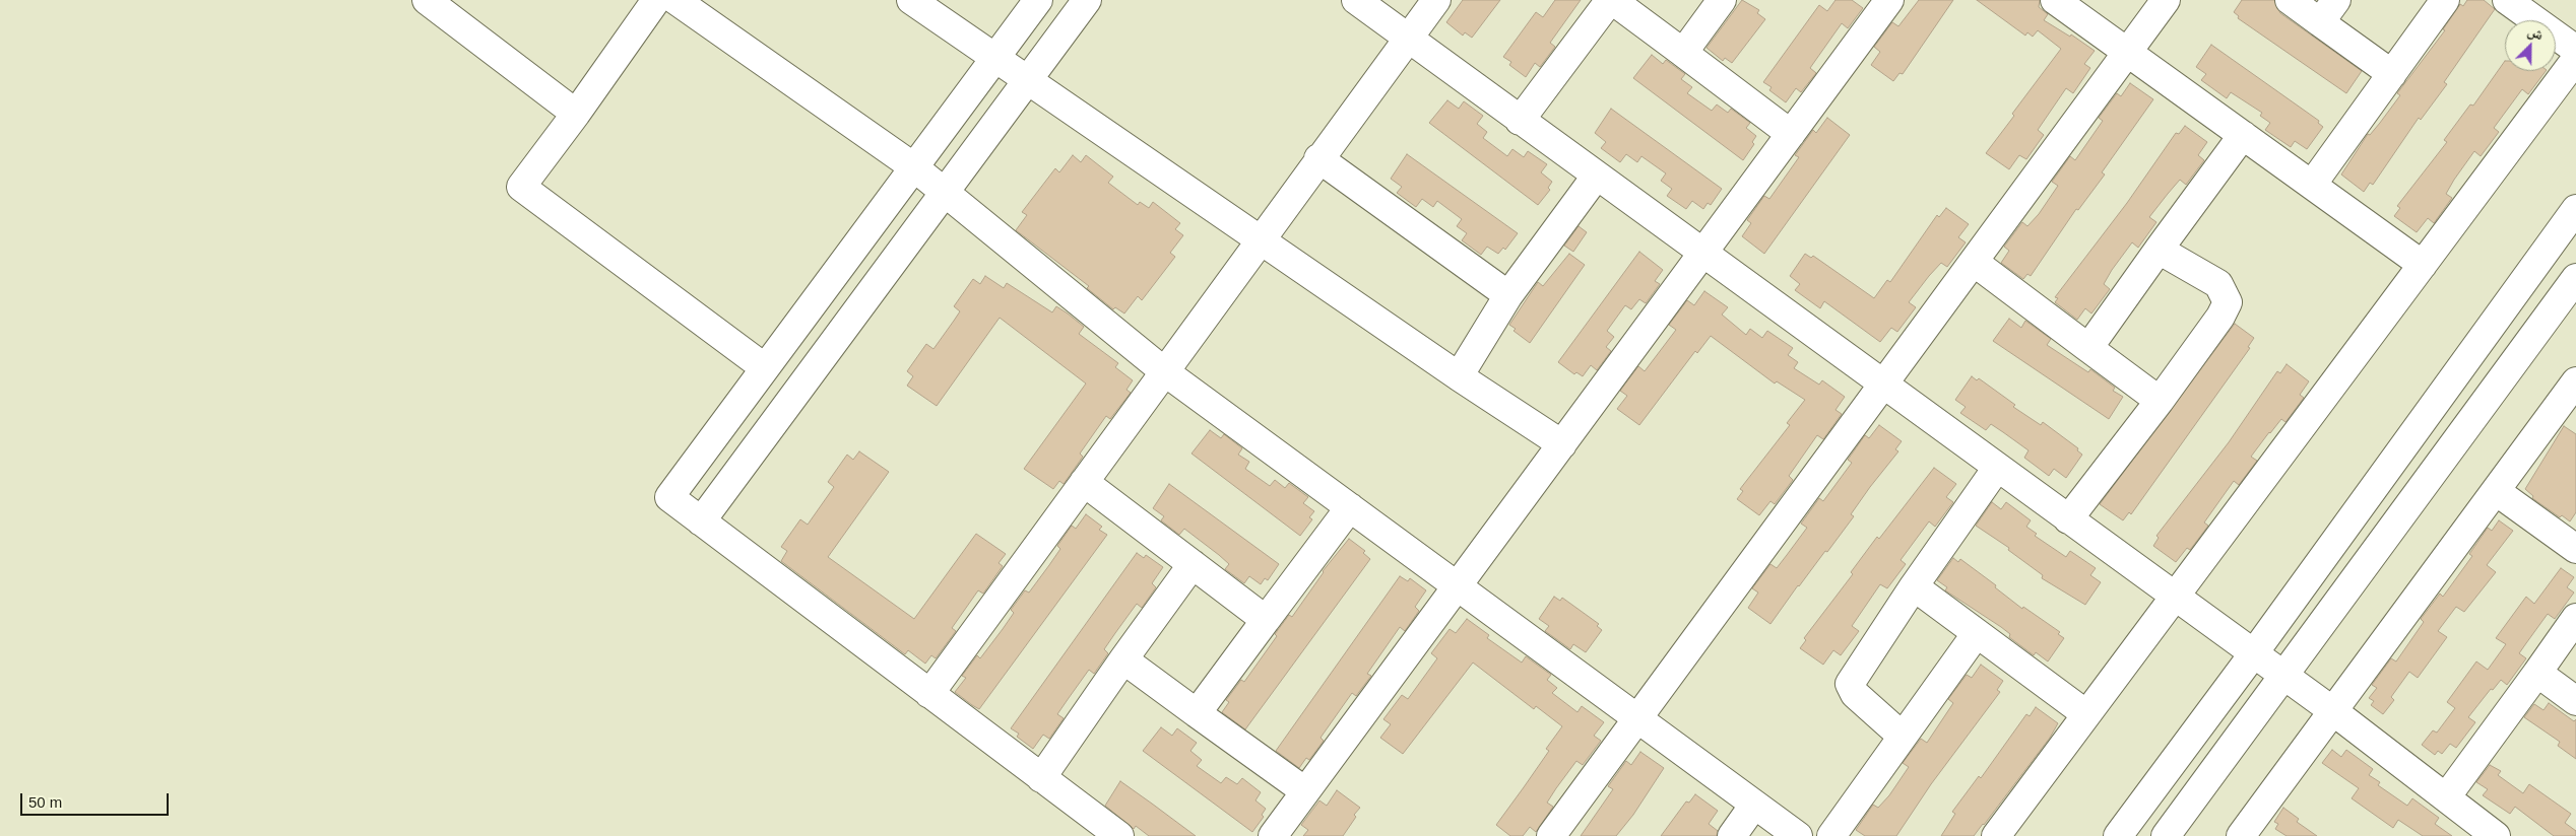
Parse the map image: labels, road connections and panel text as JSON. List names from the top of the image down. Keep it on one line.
{"scale_bar":"50 m","north":"top right"}
